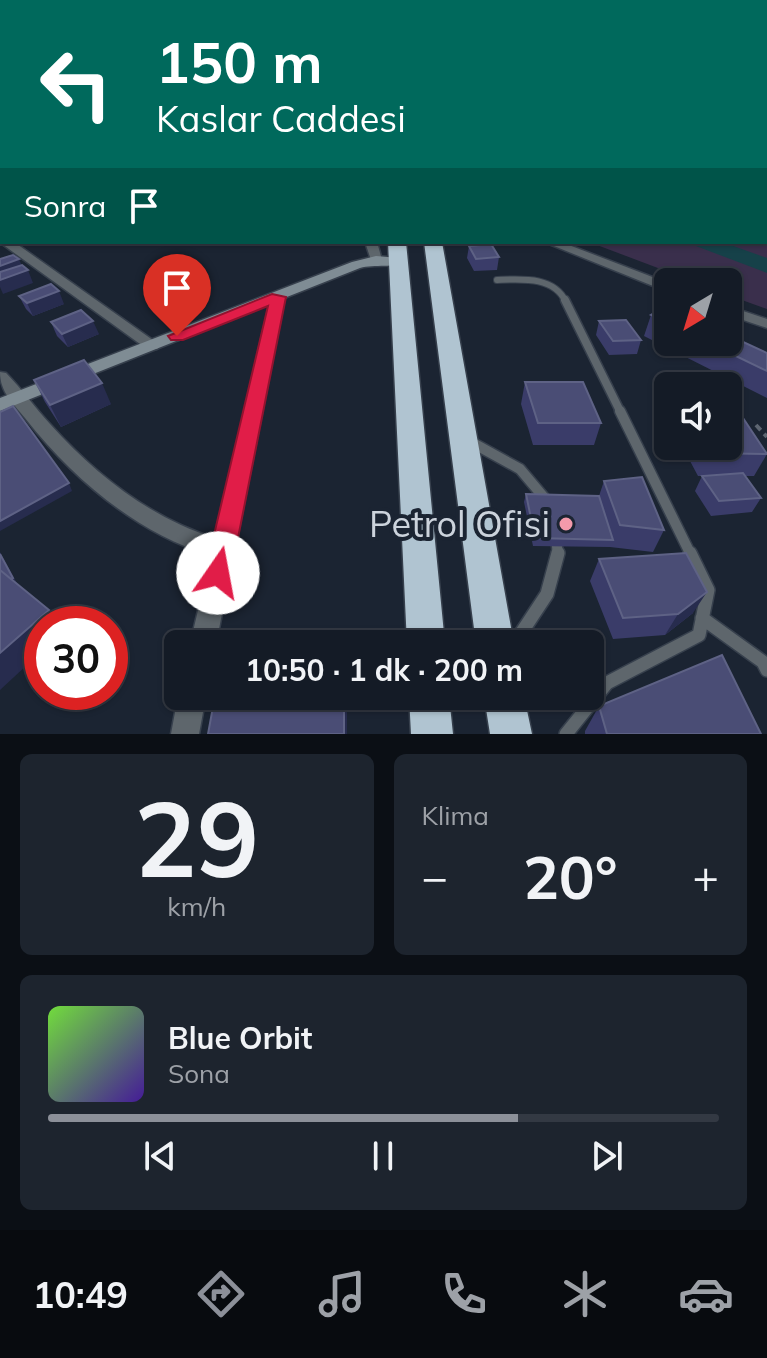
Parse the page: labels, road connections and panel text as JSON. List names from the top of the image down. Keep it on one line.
{"places":["Petrol Ofisi"],"north":"bottom left","page":{"turn":["150 m","Kaslar Caddesi"],"then":"Sonra","limit":"30","trip":"10:50 · 1 dk · 200 m","tile":[["29","km/h"],"Klima"],"heat":["−","20°","+"],"song":["Blue Orbit","Sona"],"tabs":"10:49"}}
